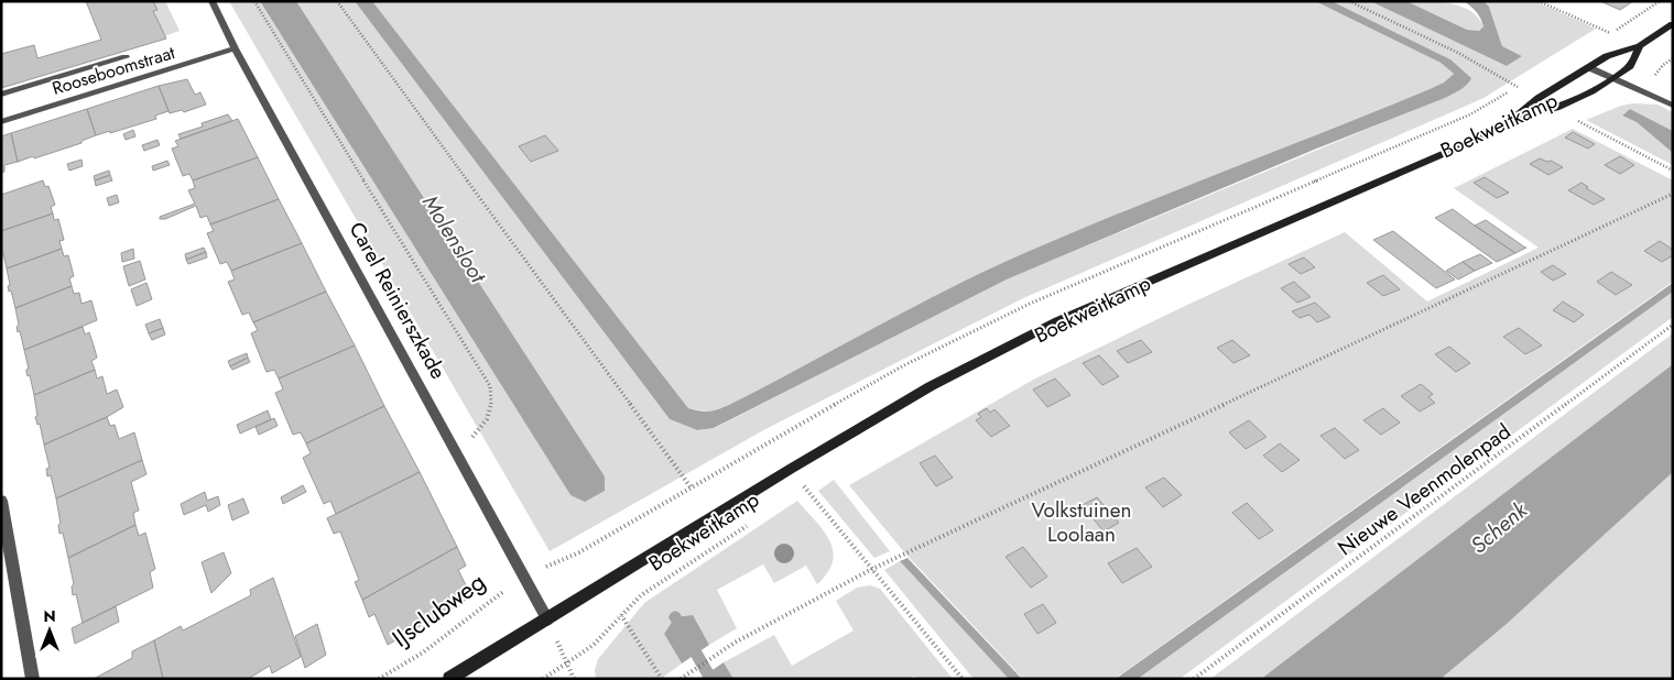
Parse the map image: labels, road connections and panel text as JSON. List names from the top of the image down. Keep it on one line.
{"streets":{"street":["Rooseboomstraat","Boekweitkamp","Carel Reinierszkade"],"path":["Nieuwe Veenmolenpad","IJsclubweg"]},"crossings":[["Rooseboomstraat","Carel Reinierszkade"],["Boekweitkamp","Carel Reinierszkade"],["Carel Reinierszkade","IJsclubweg"]],"water":["Molensloot","Schenk"],"parks":["Volkstuinen Loolaan"],"north":"top"}
